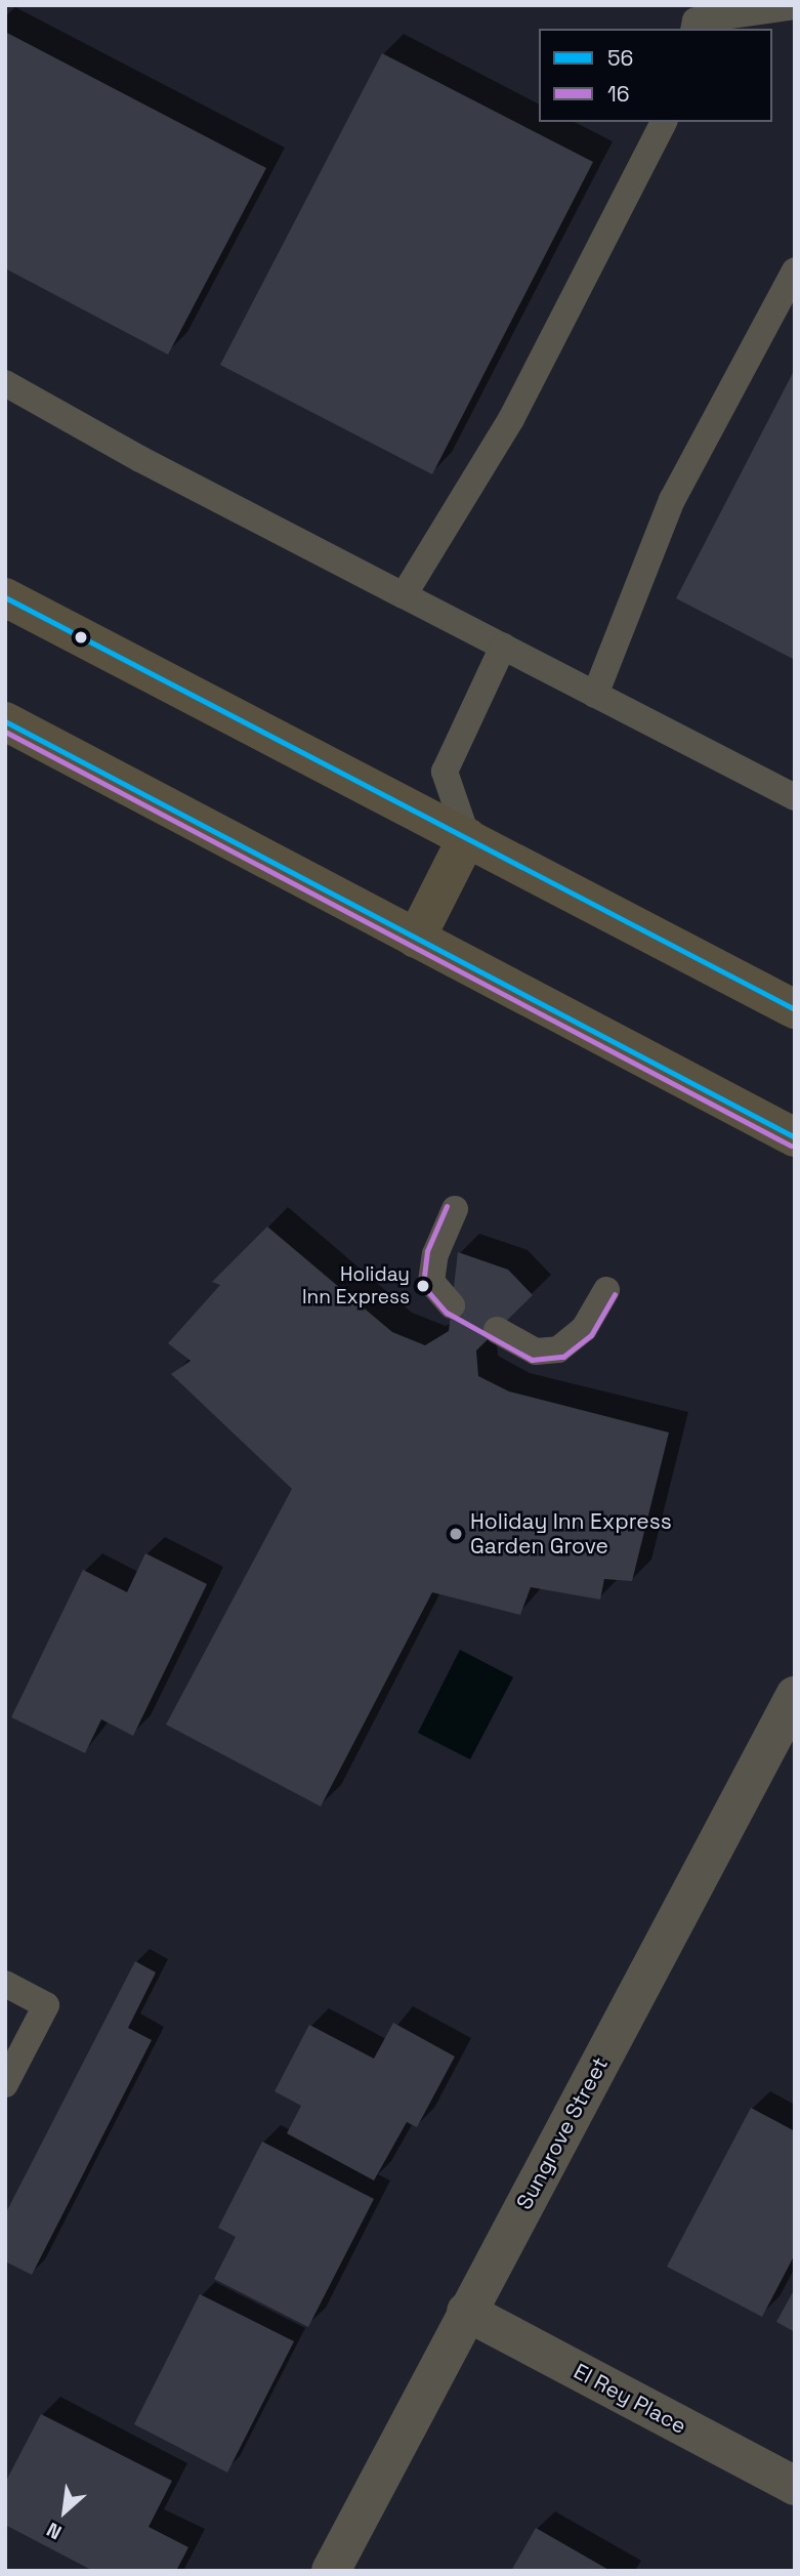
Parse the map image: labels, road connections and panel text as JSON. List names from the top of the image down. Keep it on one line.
{"streets":{"street":["Sungrove Street","El Rey Place"]},"crossings":[["Sungrove Street","El Rey Place"]],"places":["Holiday Inn Express","Holiday Inn Express Garden Grove"],"lines":["transit line 56","transit line 16"],"legend":["56","16"],"north":"bottom left"}
